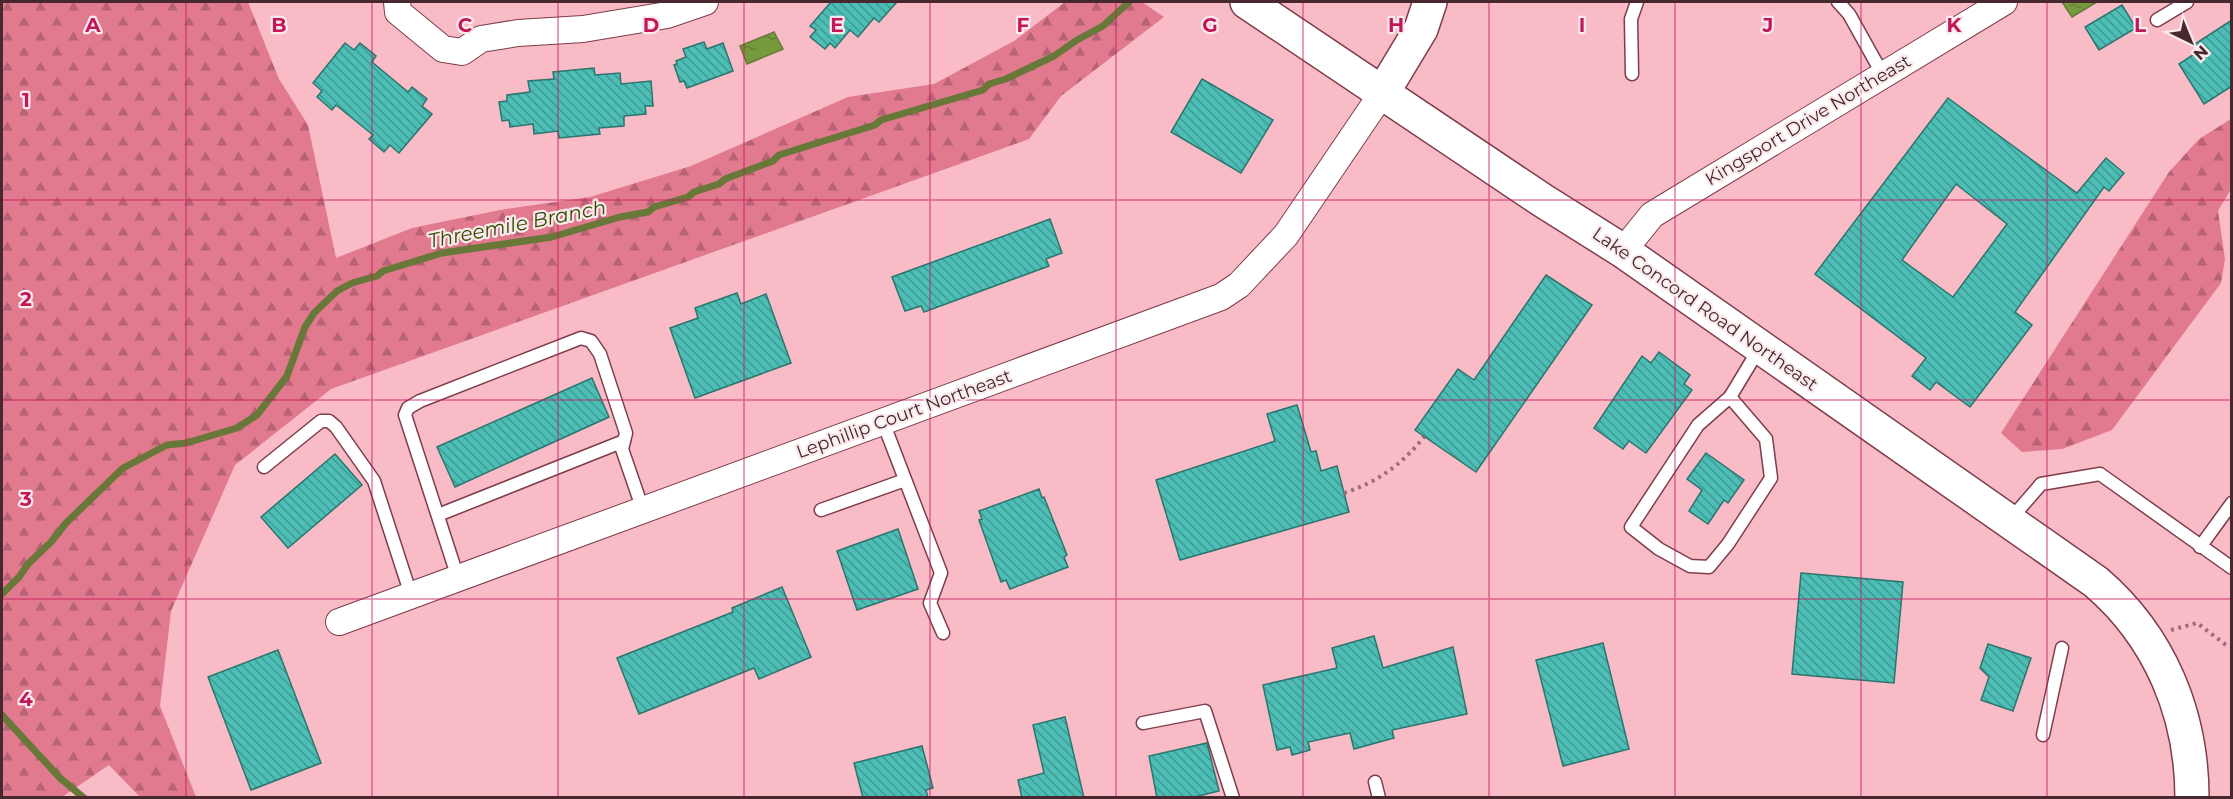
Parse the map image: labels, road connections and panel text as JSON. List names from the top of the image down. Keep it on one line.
{"streets":{"main road":["Lake Concord Road Northeast"],"street":["Kingsport Drive Northeast","Lephillip Court Northeast"]},"crossings":[["Kingsport Drive Northeast","Lake Concord Road Northeast"],["Lake Concord Road Northeast","Lephillip Court Northeast"]],"water":["Threemile Branch"],"north":"bottom right","grid":{"columns":["A","B","C","D","E","F","G","H","I","J","K","L"],"rows":["1","2","3","4"]}}
